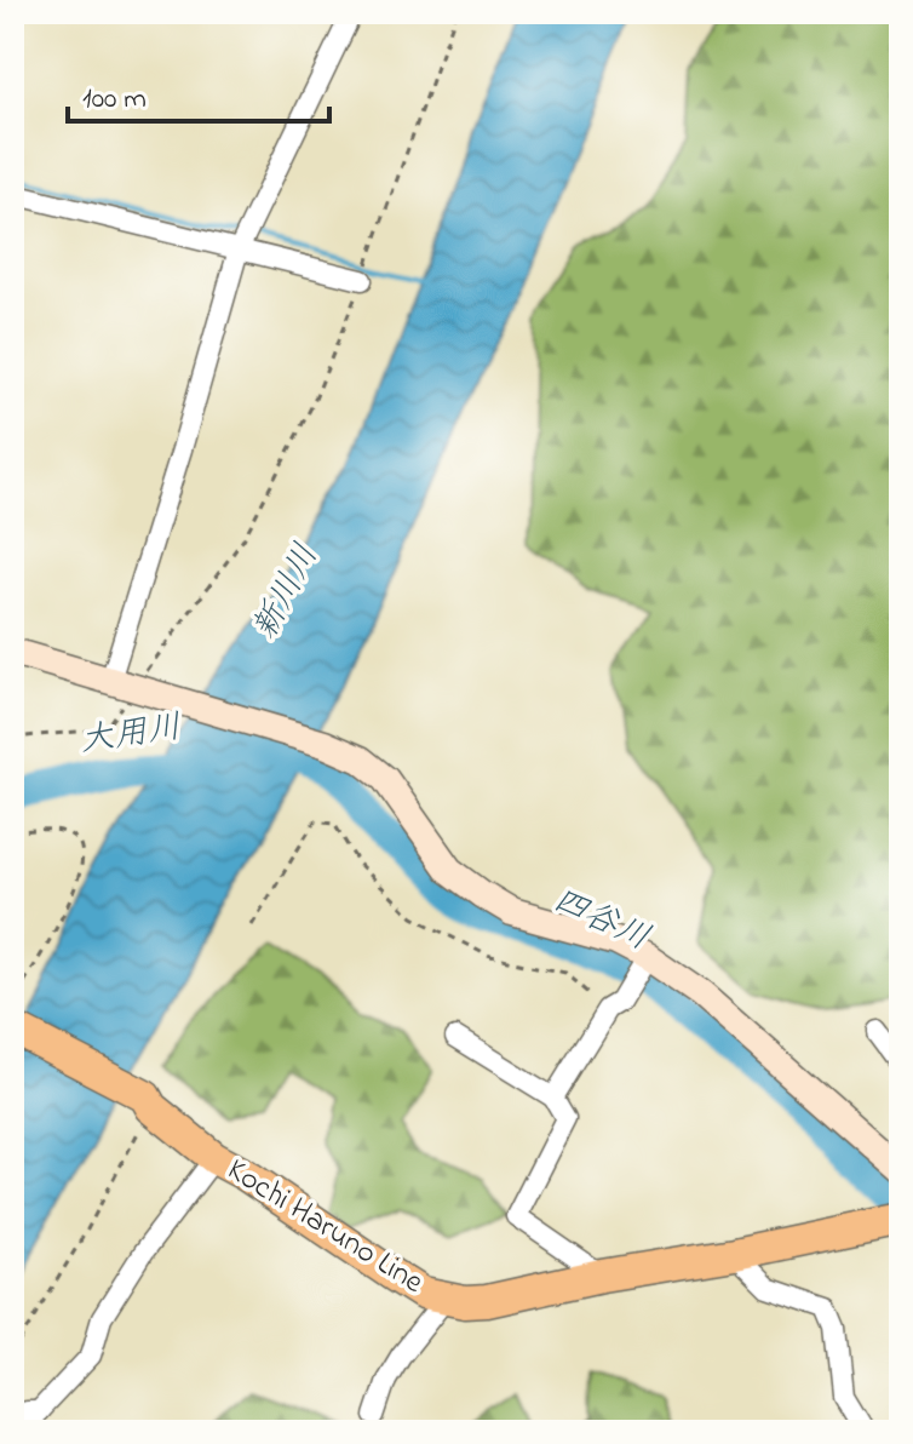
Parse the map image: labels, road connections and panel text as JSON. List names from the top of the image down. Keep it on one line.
{"streets":{"main road":["Kochi Haruno Line"]},"water":["新川川","大用川","四谷川"],"scale_bar":"100 m"}
